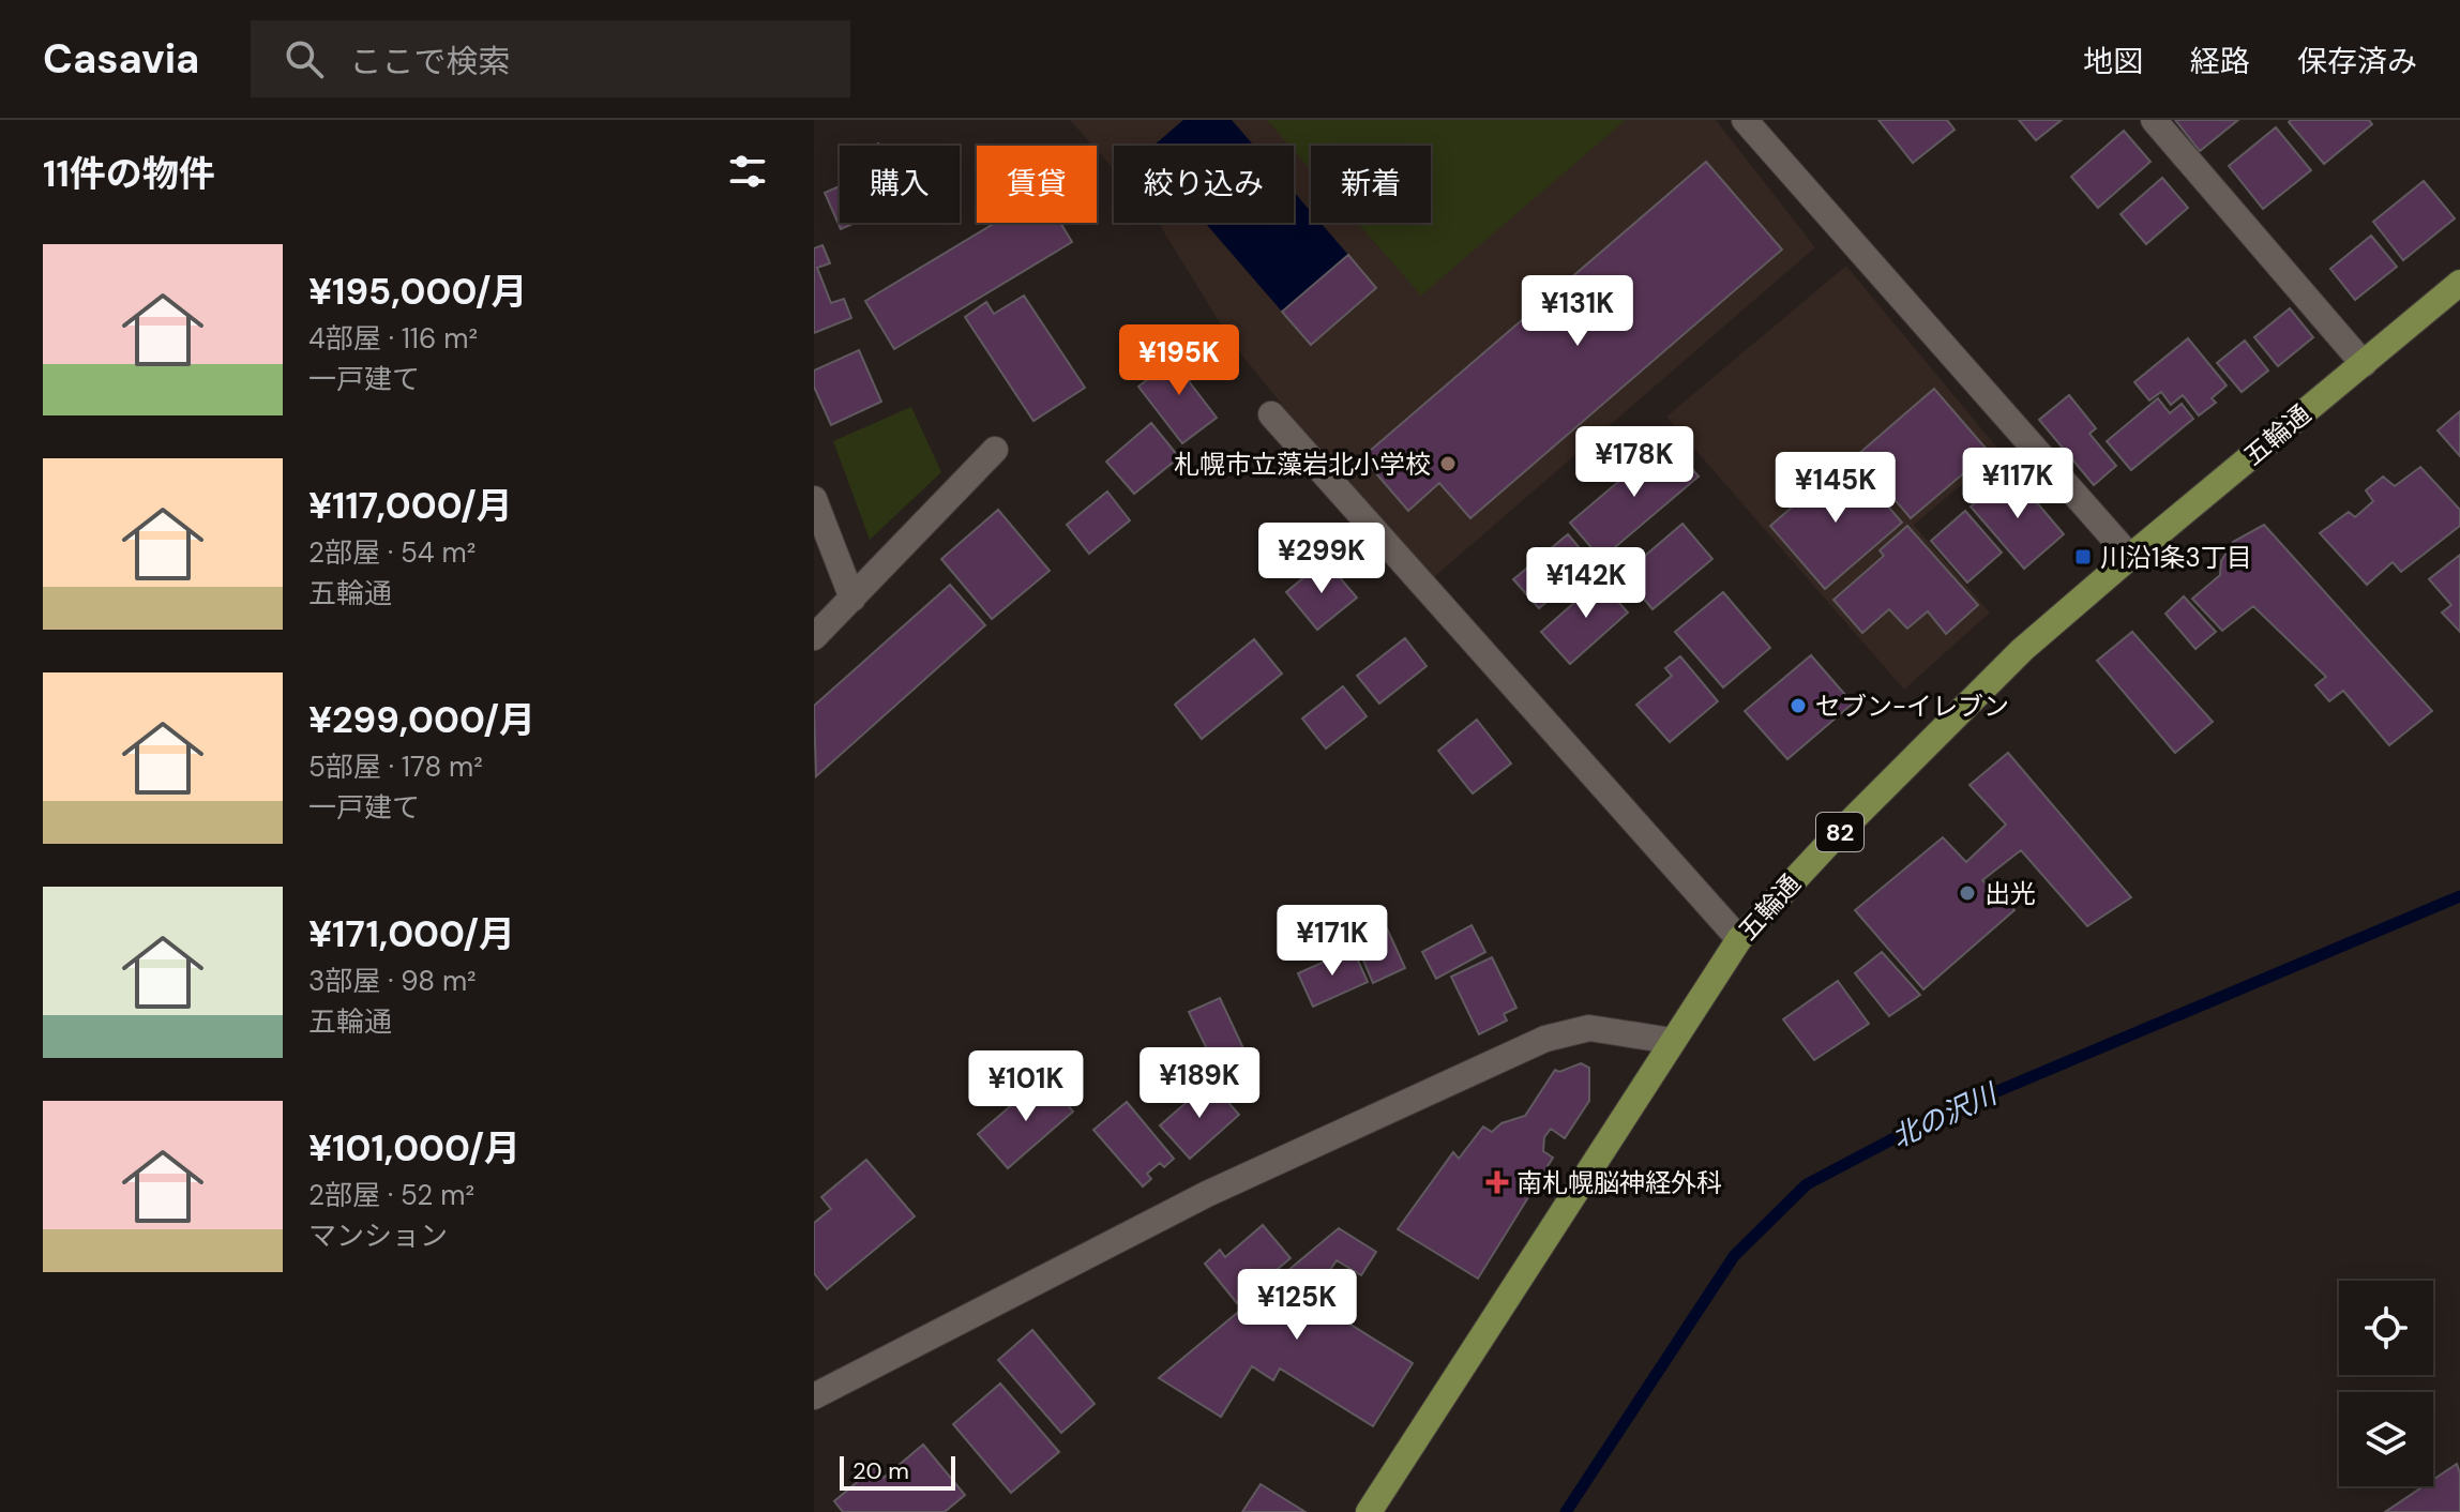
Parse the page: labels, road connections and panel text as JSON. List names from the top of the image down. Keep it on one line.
{"streets":{"main road":["五輪通","82"]},"water":["北の沢川"],"places":{"other":["札幌市立藻岩北小学校","セブン-イレブン","出光"],"transit":["川沿1条3丁目"],"health":["南札幌脳神経外科"]},"scale_bar":"20 m","page":{"header":"Casavia","search":"ここで検索","nav":["地図","経路","保存済み"],"heading":"11件の物件","chip":["購入","賃貸","絞り込み","新着"],"list":[{"name":"¥195,000/月","note":"4部屋 · 116 m² · 一戸建て"},{"name":"¥117,000/月","note":"2部屋 · 54 m² · 五輪通"},{"name":"¥299,000/月","note":"5部屋 · 178 m² · 一戸建て"},{"name":"¥171,000/月","note":"3部屋 · 98 m² · 五輪通"},{"name":"¥101,000/月","note":"2部屋 · 52 m² · マンション"}],"price":["¥131K","¥195K","¥178K","¥117K","¥145K","¥299K","¥142K","¥171K","¥189K","¥101K","¥125K"],"scale":"20 m"}}
